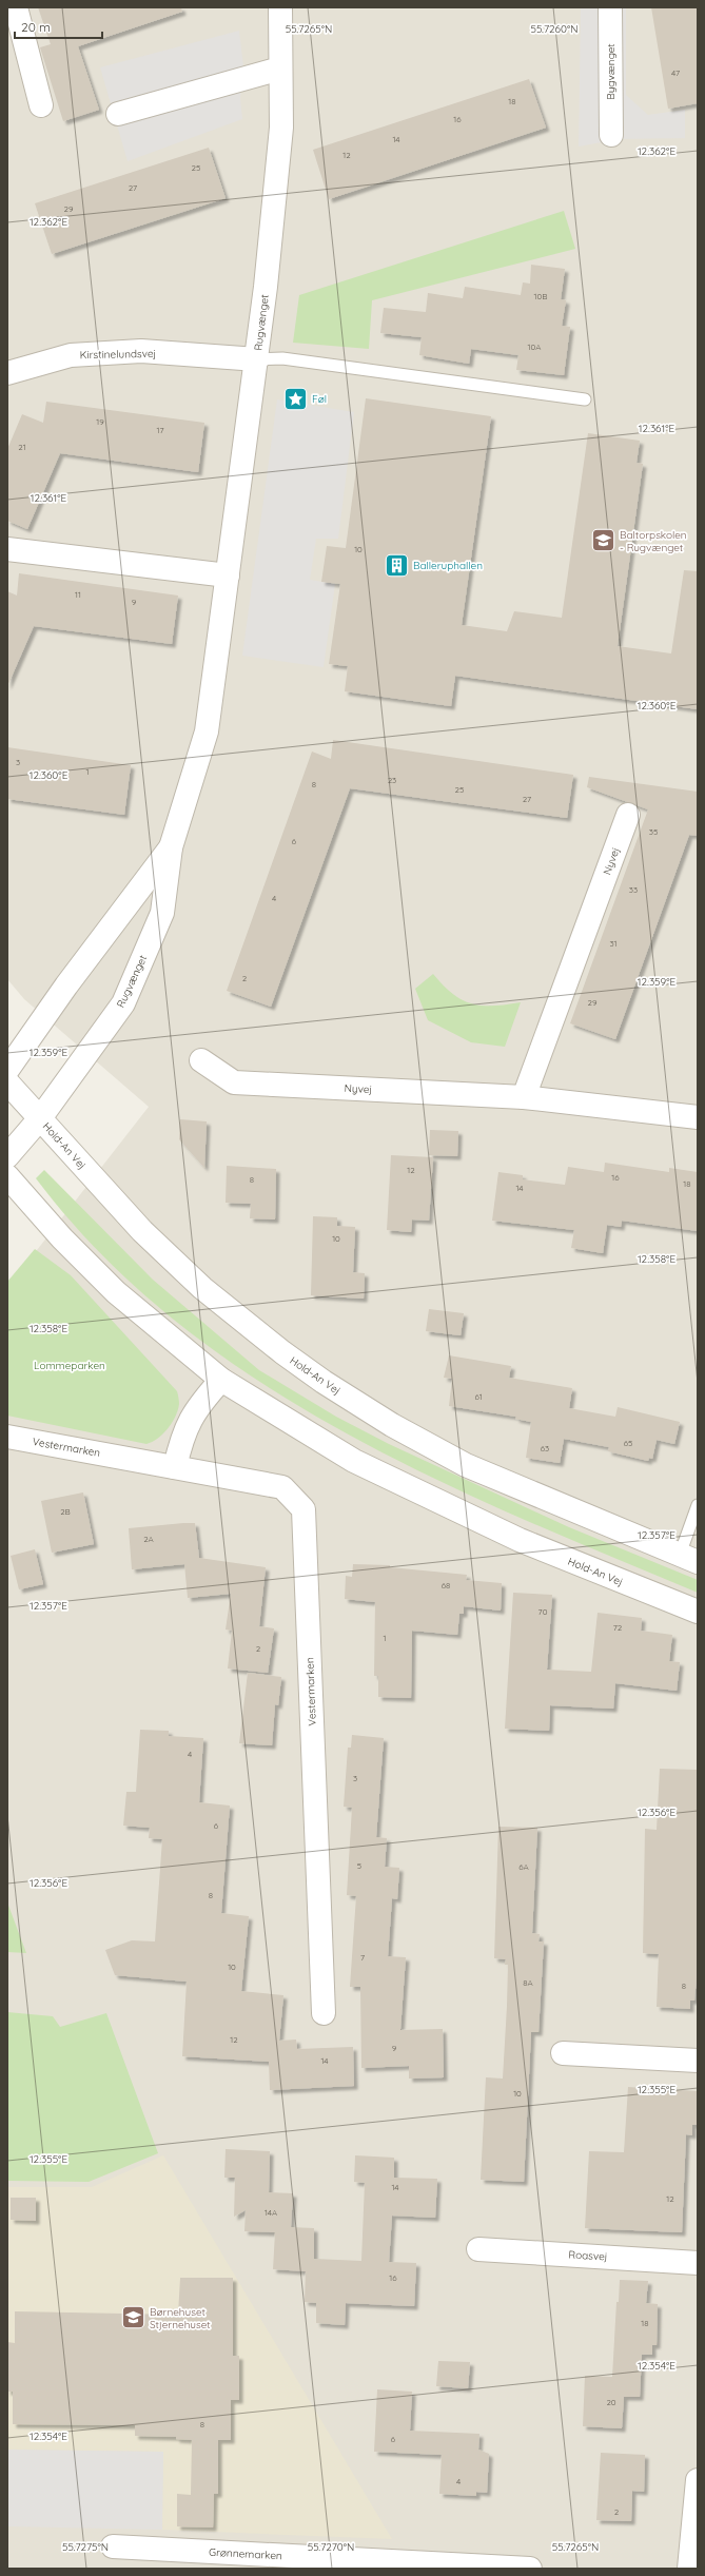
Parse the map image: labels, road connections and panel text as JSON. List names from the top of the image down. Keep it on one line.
{"streets":{"street":["Bygvænget","Rugvænget","Kirstinelundsvej","Nyvej","Hold-An Vej","Vestermarken","Roasvej","Grønnemarken"]},"crossings":[["Rugvænget","Kirstinelundsvej"],["Rugvænget","Hold-An Vej"]],"parks":["Lommeparken"],"places":{"place":["Føl"],"school or university":["Baltorpskolen - Rugvænget","Børnehuset Stjernehuset"],"building":["Balleruphallen"]},"house_numbers":["47","18","16","14","12","25","27","29","10B","10A","19","17","21","10","11","9","3","1","23","8","25","27","35","6","33","4","31","2","29","12","16","8","18","14","10","61","65","63","2B","2A","68","70","72","1","2","4","3","6","5","6A","8","7","10","8A","8","12","9","14","10","14","12","14A","16","18","20","8","6","4","2"],"scale_bar":"20 m","coordinates":["55.7265°N","55.7260°N","12.362°E","12.361°E","12.360°E","12.359°E","12.358°E","12.357°E","12.356°E","12.355°E","12.354°E","55.7275°N","55.7270°N"]}
